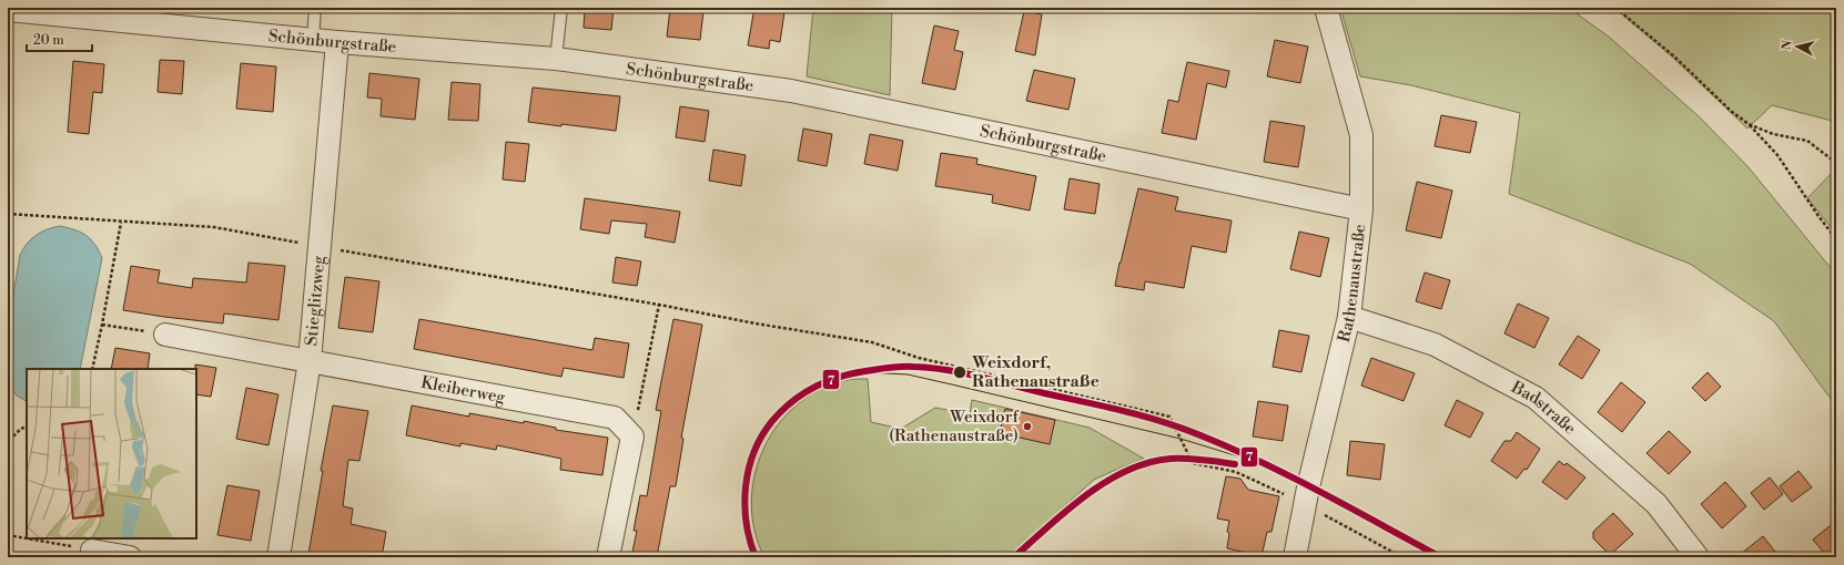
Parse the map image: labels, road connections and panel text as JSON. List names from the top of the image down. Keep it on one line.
{"streets":{"street":["Schönburgstraße","Rathenaustraße","Stieglitzweg","Kleiberweg","Badstraße"]},"crossings":[["Schönburgstraße","Rathenaustraße"],["Schönburgstraße","Stieglitzweg"],["Rathenaustraße","Badstraße"],["Stieglitzweg","Kleiberweg"]],"places":["Weixdorf, Rathenaustraße","Weixdorf (Rathenaustraße)"],"lines":["transit line 7"],"scale_bar":"20 m","north":"left"}
